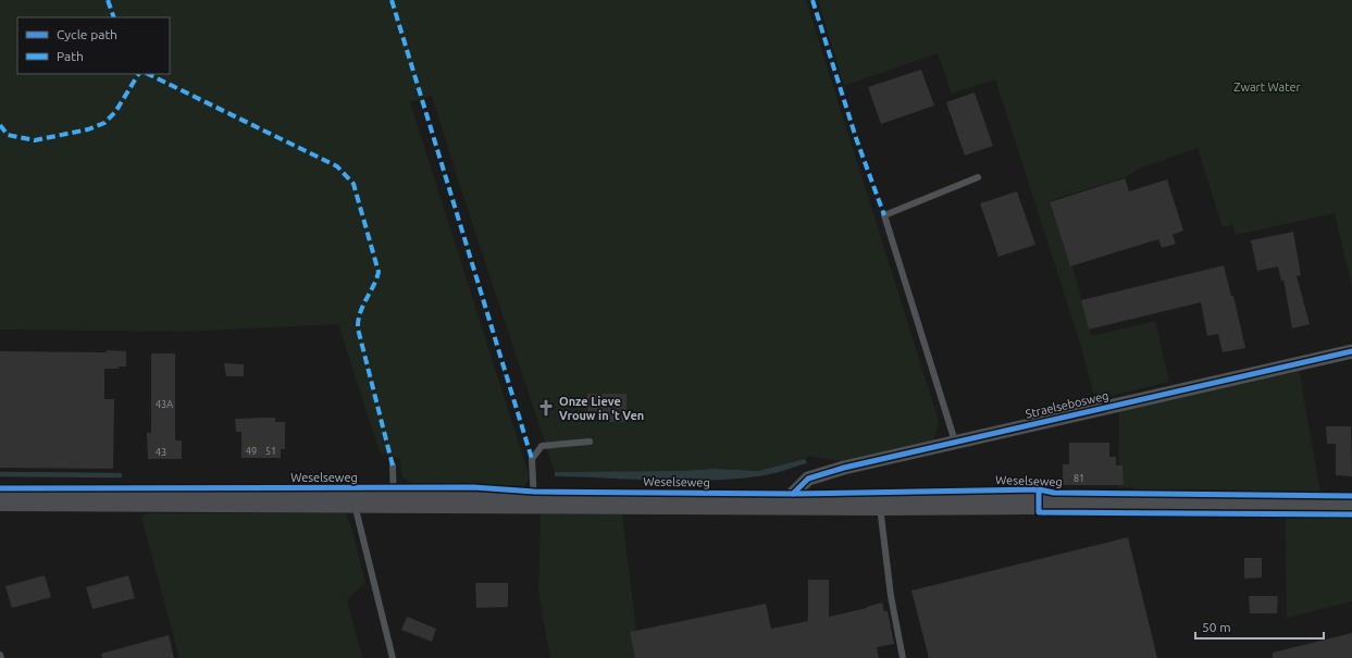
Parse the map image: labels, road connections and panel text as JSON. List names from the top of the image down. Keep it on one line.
{"streets":{"main road":["Weselseweg"],"street":["Straelsebosweg"]},"crossings":[["Straelsebosweg","Weselseweg"]],"parks":["Zwart Water"],"places":{"church":["Onze Lieve Vrouw in 't Ven"]},"house_numbers":["43A","49","51","43","81"],"legend":["Cycle path","Path"],"scale_bar":"50 m"}
